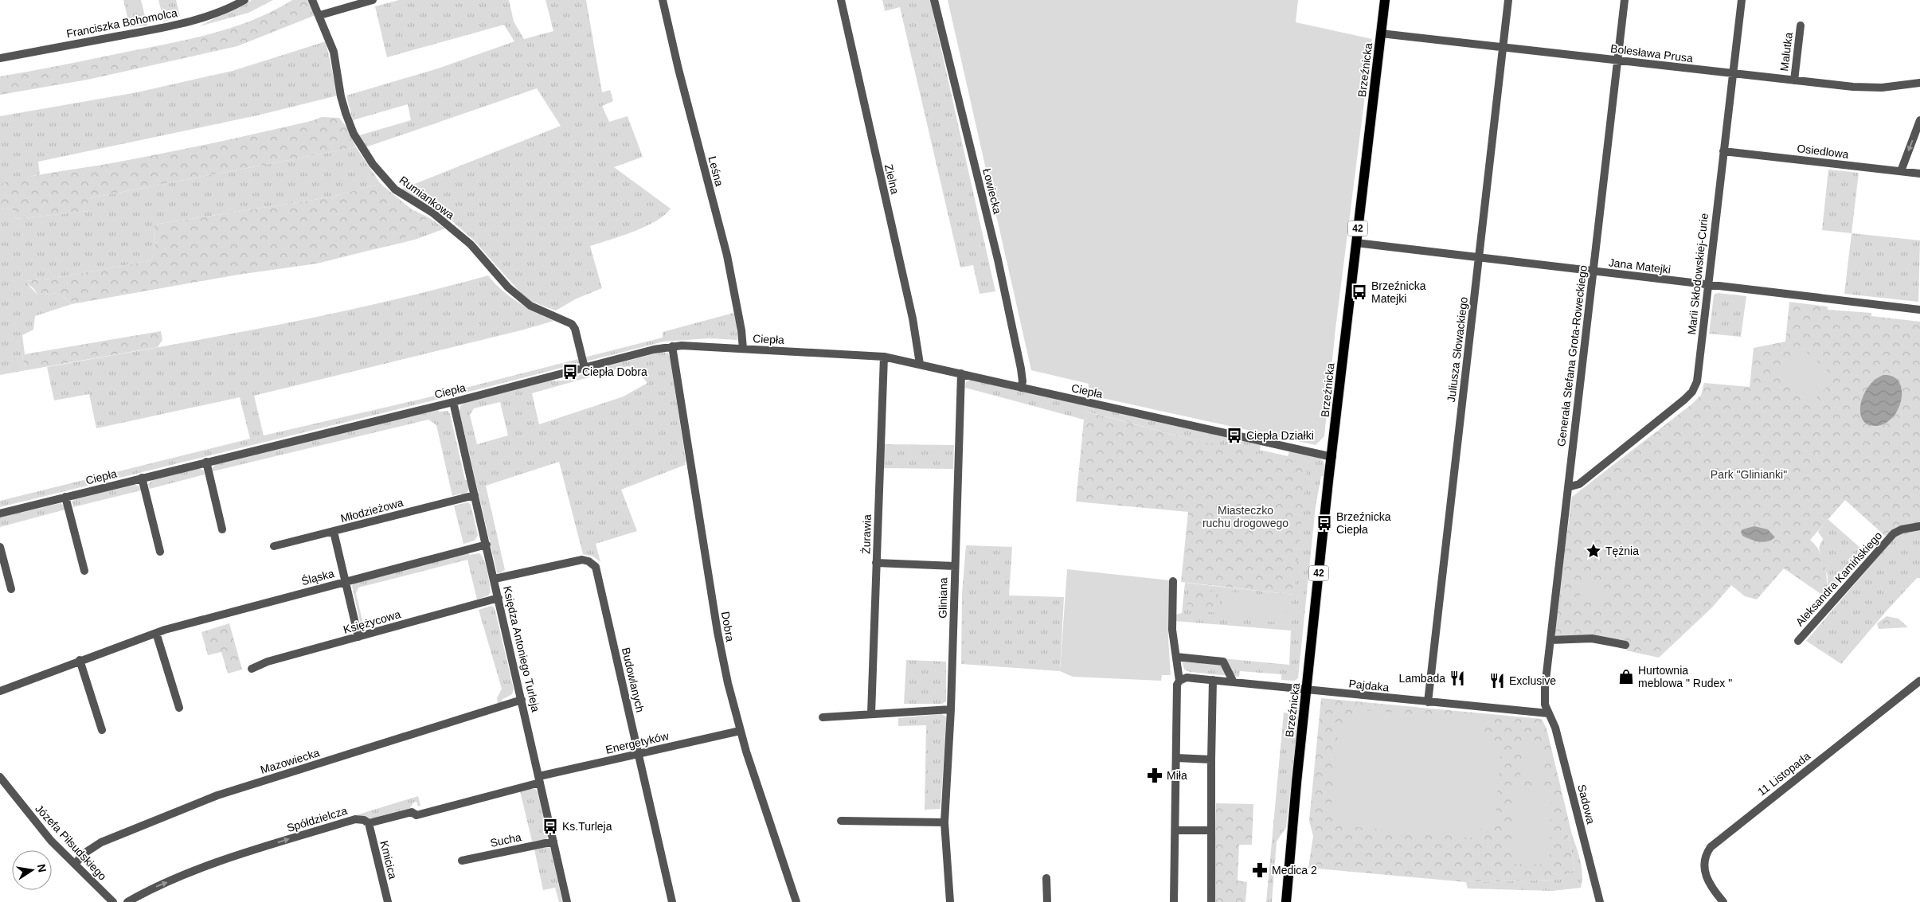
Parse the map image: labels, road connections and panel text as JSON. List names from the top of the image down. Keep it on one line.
{"streets":{"main road":["Brzeźnicka","42"],"street":["Franciszka Bohomolca","Malutka","Bolesława Prusa","Osiedlowa","Leśna","Zielna","Łowiecka","Rumiankowa","Jana Matejki","Marii Skłodowskiej-Curie","Ciepła","Juliusza Słowackiego","Generała Stefana Grota-Roweckiego","Młodzieżowa","Żurawia","Śląska","Aleksandra Kamińskiego","Gliniana","Księżycowa","Dobra","Księdza Antoniego Turleja","Budowlanych","Pajdaka","Energetyków","Mazowiecka","11 Listopada","Sadowa","Spółdzielcza","Sucha","Józefa Piłsudskiego","Kmicica"]},"crossings":[["Malutka","Bolesława Prusa"],["Bolesława Prusa","Brzeźnicka"],["Bolesława Prusa","Marii Skłodowskiej-Curie"],["Bolesława Prusa","Juliusza Słowackiego"],["Bolesława Prusa","Generała Stefana Grota-Roweckiego"],["Brzeźnicka","Jana Matejki"],["Brzeźnicka","Ciepła"],["Brzeźnicka","Pajdaka"],["Osiedlowa","Marii Skłodowskiej-Curie"],["Leśna","Ciepła"],["Zielna","Ciepła"],["Łowiecka","Ciepła"],["Rumiankowa","Ciepła"],["Jana Matejki","Marii Skłodowskiej-Curie"],["Jana Matejki","Juliusza Słowackiego"],["Jana Matejki","Generała Stefana Grota-Roweckiego"],["Marii Skłodowskiej-Curie","Generała Stefana Grota-Roweckiego"],["Ciepła","Żurawia"],["Ciepła","Gliniana"],["Ciepła","Dobra"],["Ciepła","Księdza Antoniego Turleja"],["Juliusza Słowackiego","Pajdaka"],["Generała Stefana Grota-Roweckiego","Pajdaka"],["Generała Stefana Grota-Roweckiego","Sadowa"],["Młodzieżowa","Księdza Antoniego Turleja"],["Śląska","Księdza Antoniego Turleja"],["Księżycowa","Księdza Antoniego Turleja"],["Dobra","Energetyków"],["Księdza Antoniego Turleja","Budowlanych"],["Księdza Antoniego Turleja","Energetyków"],["Księdza Antoniego Turleja","Mazowiecka"],["Księdza Antoniego Turleja","Spółdzielcza"],["Księdza Antoniego Turleja","Sucha"],["Budowlanych","Energetyków"],["Pajdaka","Sadowa"],["Energetyków","Spółdzielcza"],["Mazowiecka","Józefa Piłsudskiego"],["Spółdzielcza","Kmicica"]],"one_way":["Spółdzielcza"],"parks":["Park \"Glinianki\"","Miasteczko ruchu drogowego"],"places":{"bus stop":["Brzeźnicka Matejki","Ciepła Dobra","Ciepła Działki","Brzeźnicka Ciepła","Ks.Turleja"],"place":["Tężnia"],"shop":["Hurtownia meblowa \" Rudex \""],"restaurant":["Lambada","Exclusive"],"pharmacy":["Miła","Medica 2"]},"north":"right"}
